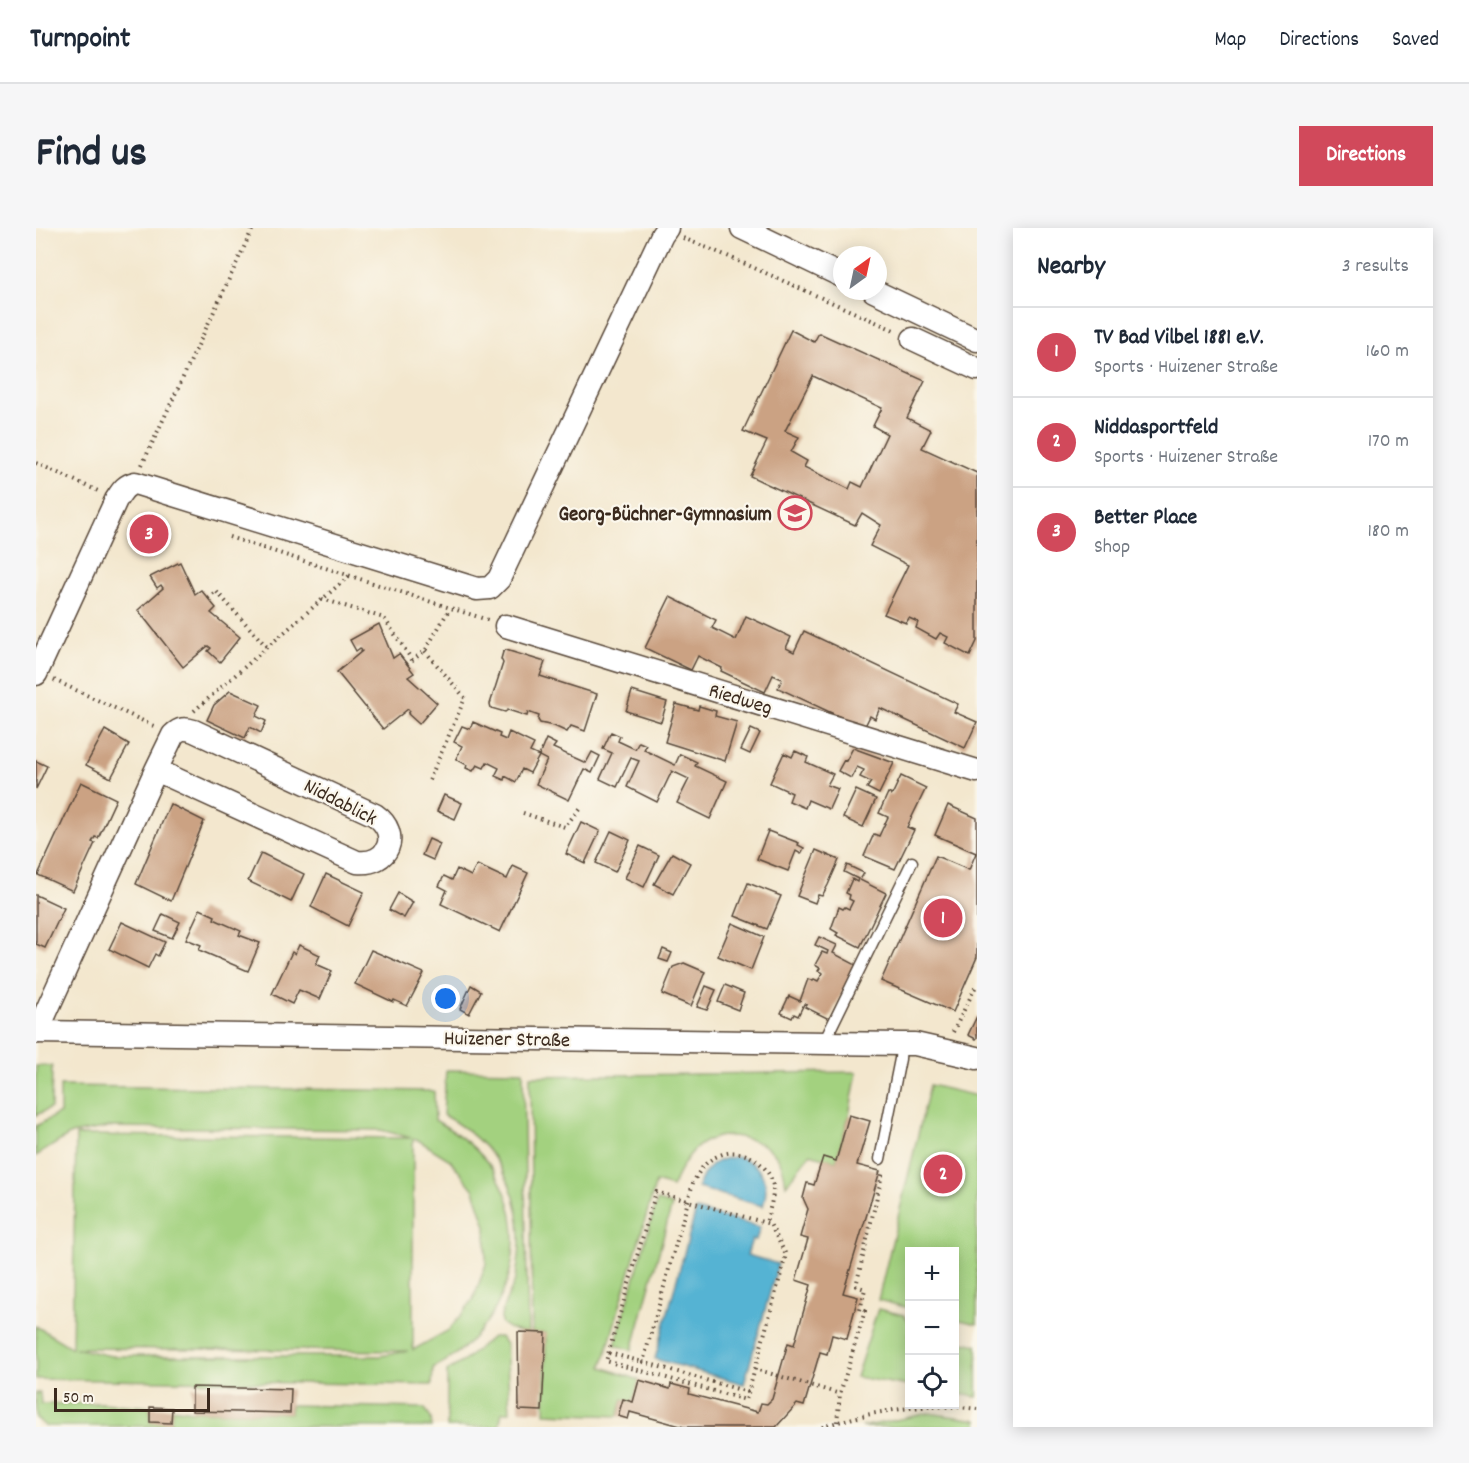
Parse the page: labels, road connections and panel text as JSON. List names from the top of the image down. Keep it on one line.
{"streets":{"street":["Riedweg","Niddablick","Huizener Straße"]},"places":{"school or university":["Georg-Büchner-Gymnasium"]},"scale_bar":"50 m","north":"top right","page":{"header":"Turnpoint","nav":["Map","Directions","Saved"],"title":"Find us","buttons":"Directions","heading":["Nearby","3 results"],"list":[{"mark":"1","name":"TV Bad Vilbel 1881 e.V.","note":"Sports · Huizener Straße","value":"160 m"},{"mark":"2","name":"Niddasportfeld","note":"Sports · Huizener Straße","value":"170 m"},{"mark":"3","name":"Better Place","note":"Shop","value":"180 m"}],"pins":["3","1","2"],"map_buttons":["+","−"],"scale":"50 m"}}
